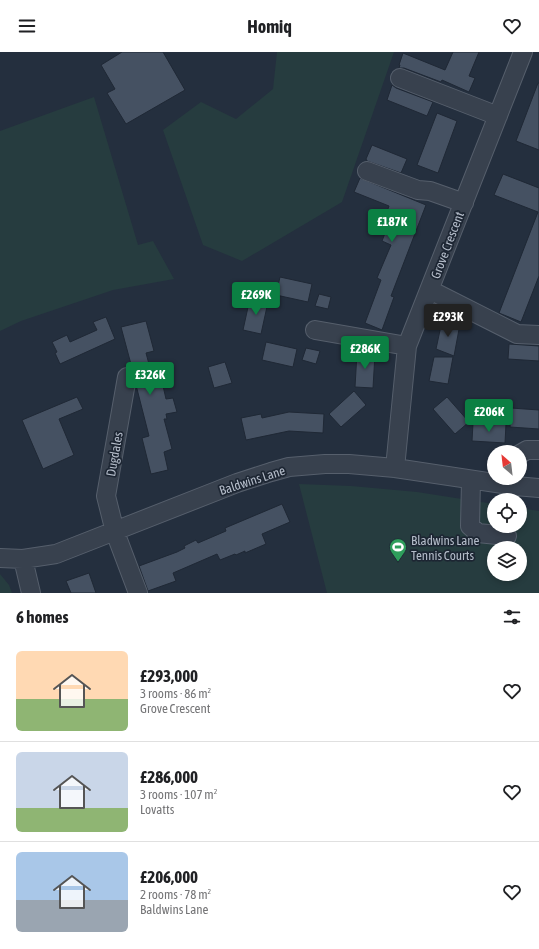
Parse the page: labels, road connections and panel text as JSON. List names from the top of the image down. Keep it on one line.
{"streets":{"street":["Grove Crescent","Dugdales","Baldwins Lane"]},"crossings":[["Grove Crescent","Baldwins Lane"],["Dugdales","Baldwins Lane"]],"places":{"sports":["Bladwins Lane Tennis Courts"]},"north":"top left","page":{"header":"Homiq","price":["£187K","£269K","£293K","£286K","£326K","£206K"],"heading":"6 homes","list":[{"name":"£293,000","note":"3 rooms · 86 m² · Grove Crescent"},{"name":"£286,000","note":"3 rooms · 107 m² · Lovatts"},{"name":"£206,000","note":"2 rooms · 78 m² · Baldwins Lane"}]}}
